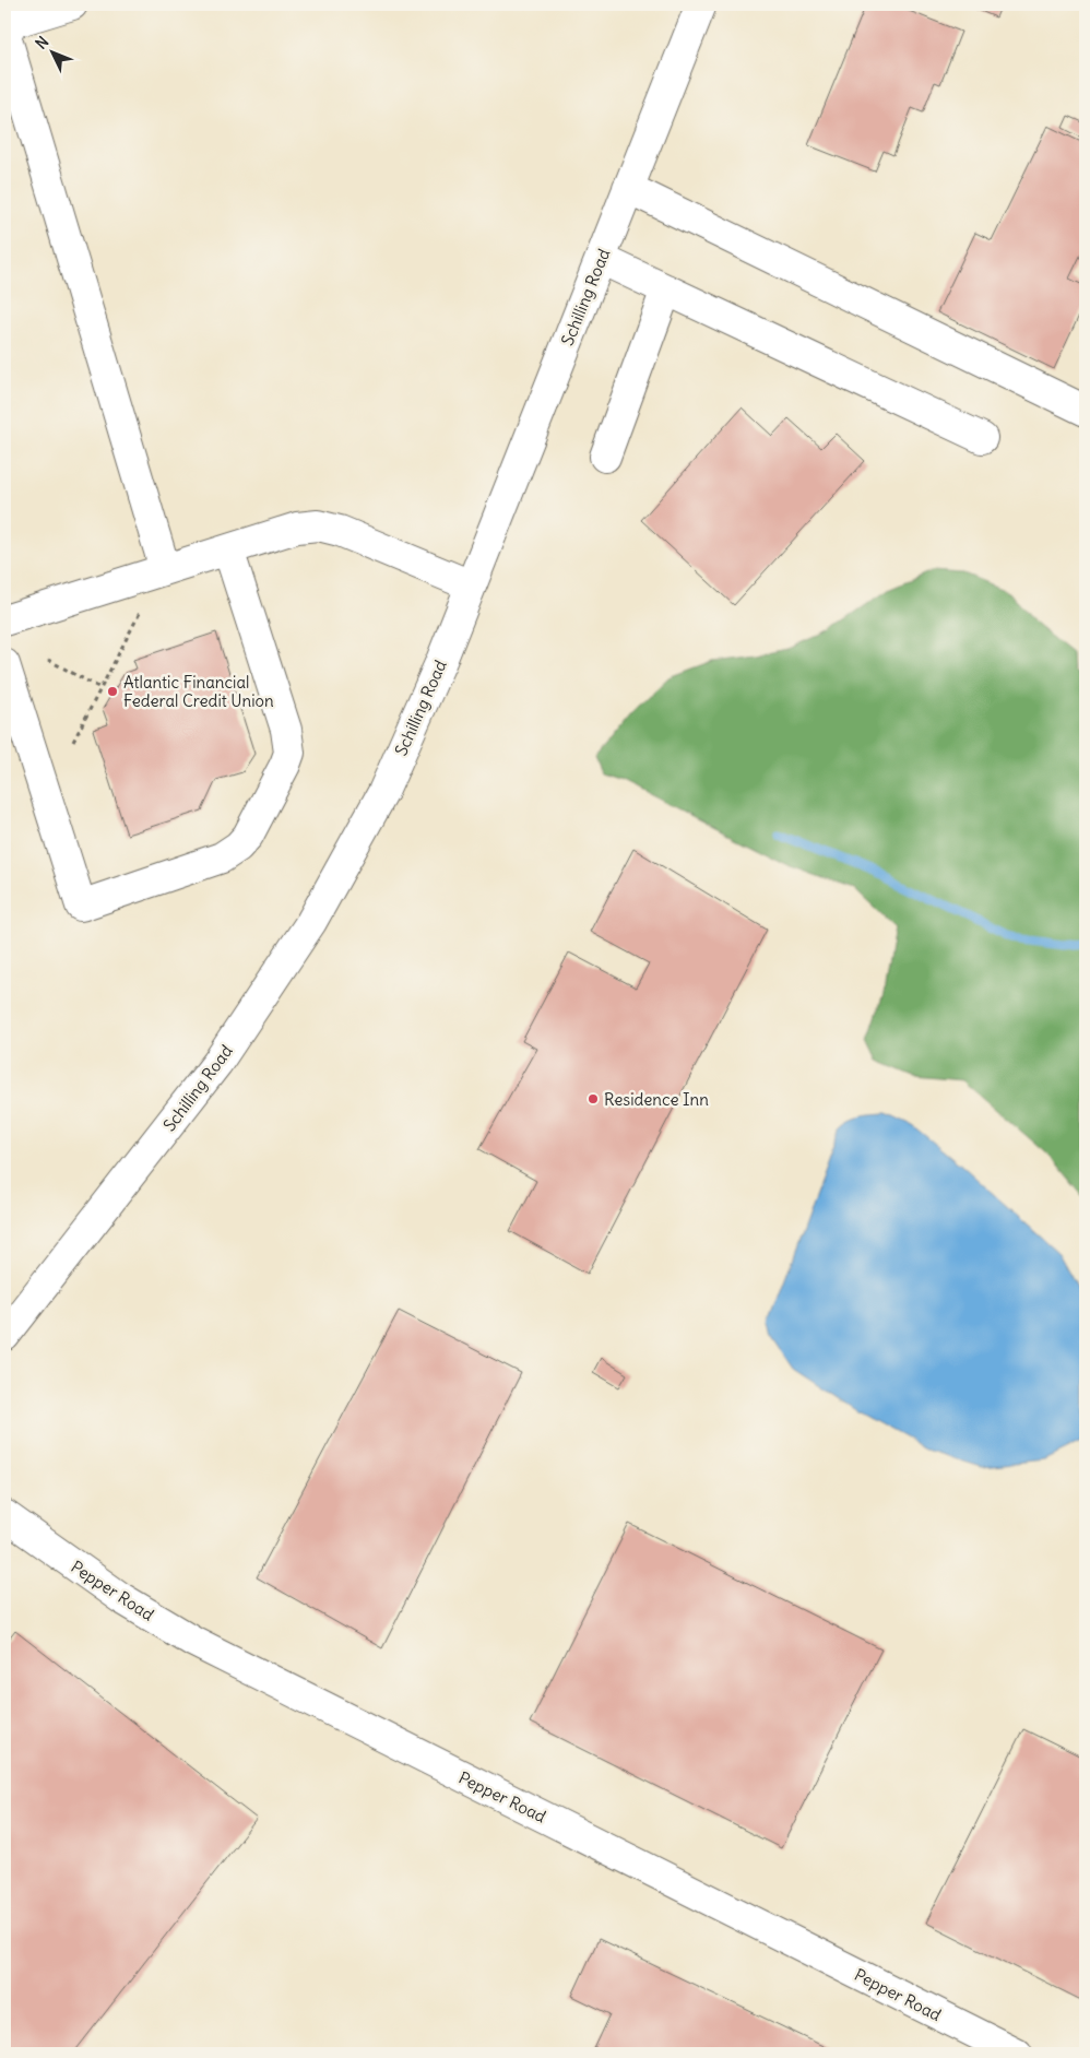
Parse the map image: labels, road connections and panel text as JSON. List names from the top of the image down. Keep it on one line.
{"streets":{"street":["Schilling Road","Pepper Road"]},"places":["Atlantic Financial Federal Credit Union","Residence Inn"],"north":"top left"}
